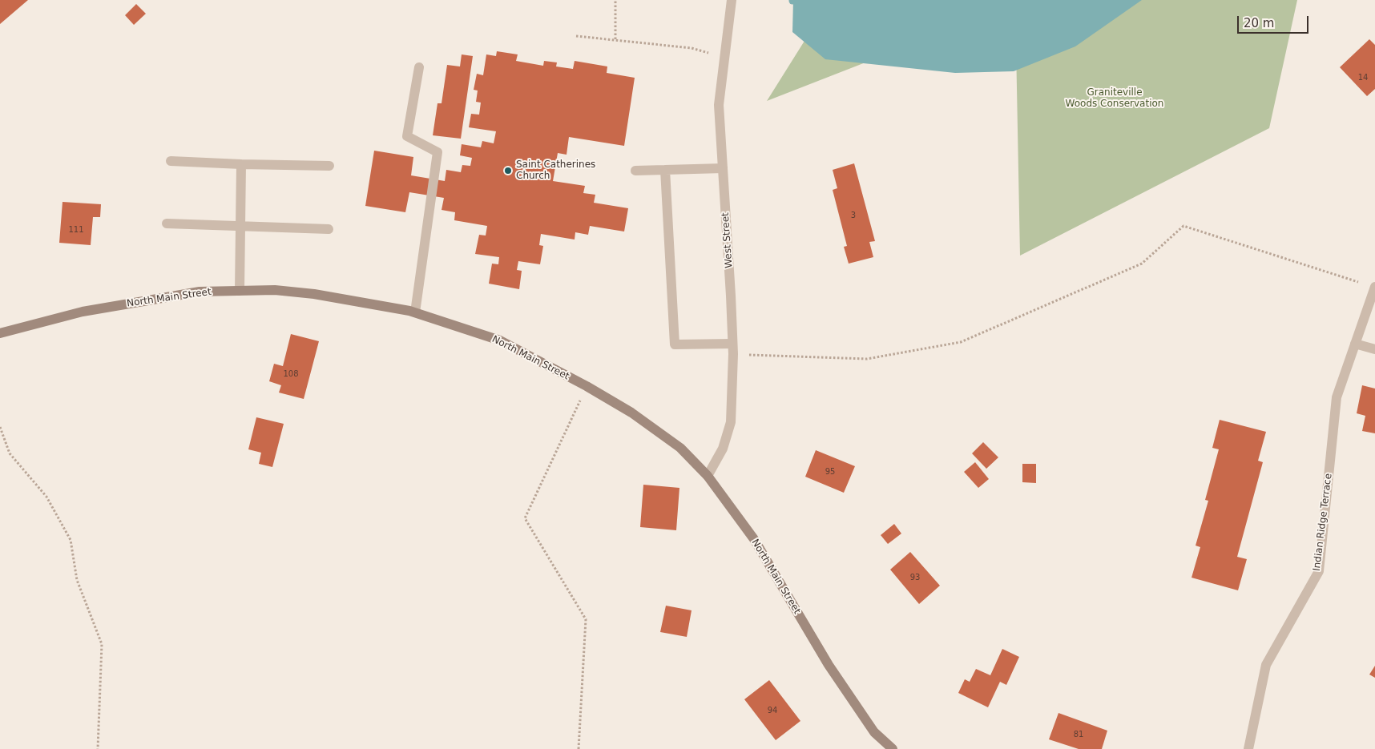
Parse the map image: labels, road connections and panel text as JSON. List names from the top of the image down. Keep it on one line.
{"streets":{"main road":["North Main Street"],"street":["West Street","Indian Ridge Terrace"]},"crossings":[["West Street","North Main Street"]],"parks":["Graniteville Woods Conservation"],"places":["Saint Catherines Church"],"house_numbers":["14","3","111","108","95","93","94","81"],"scale_bar":"20 m"}
